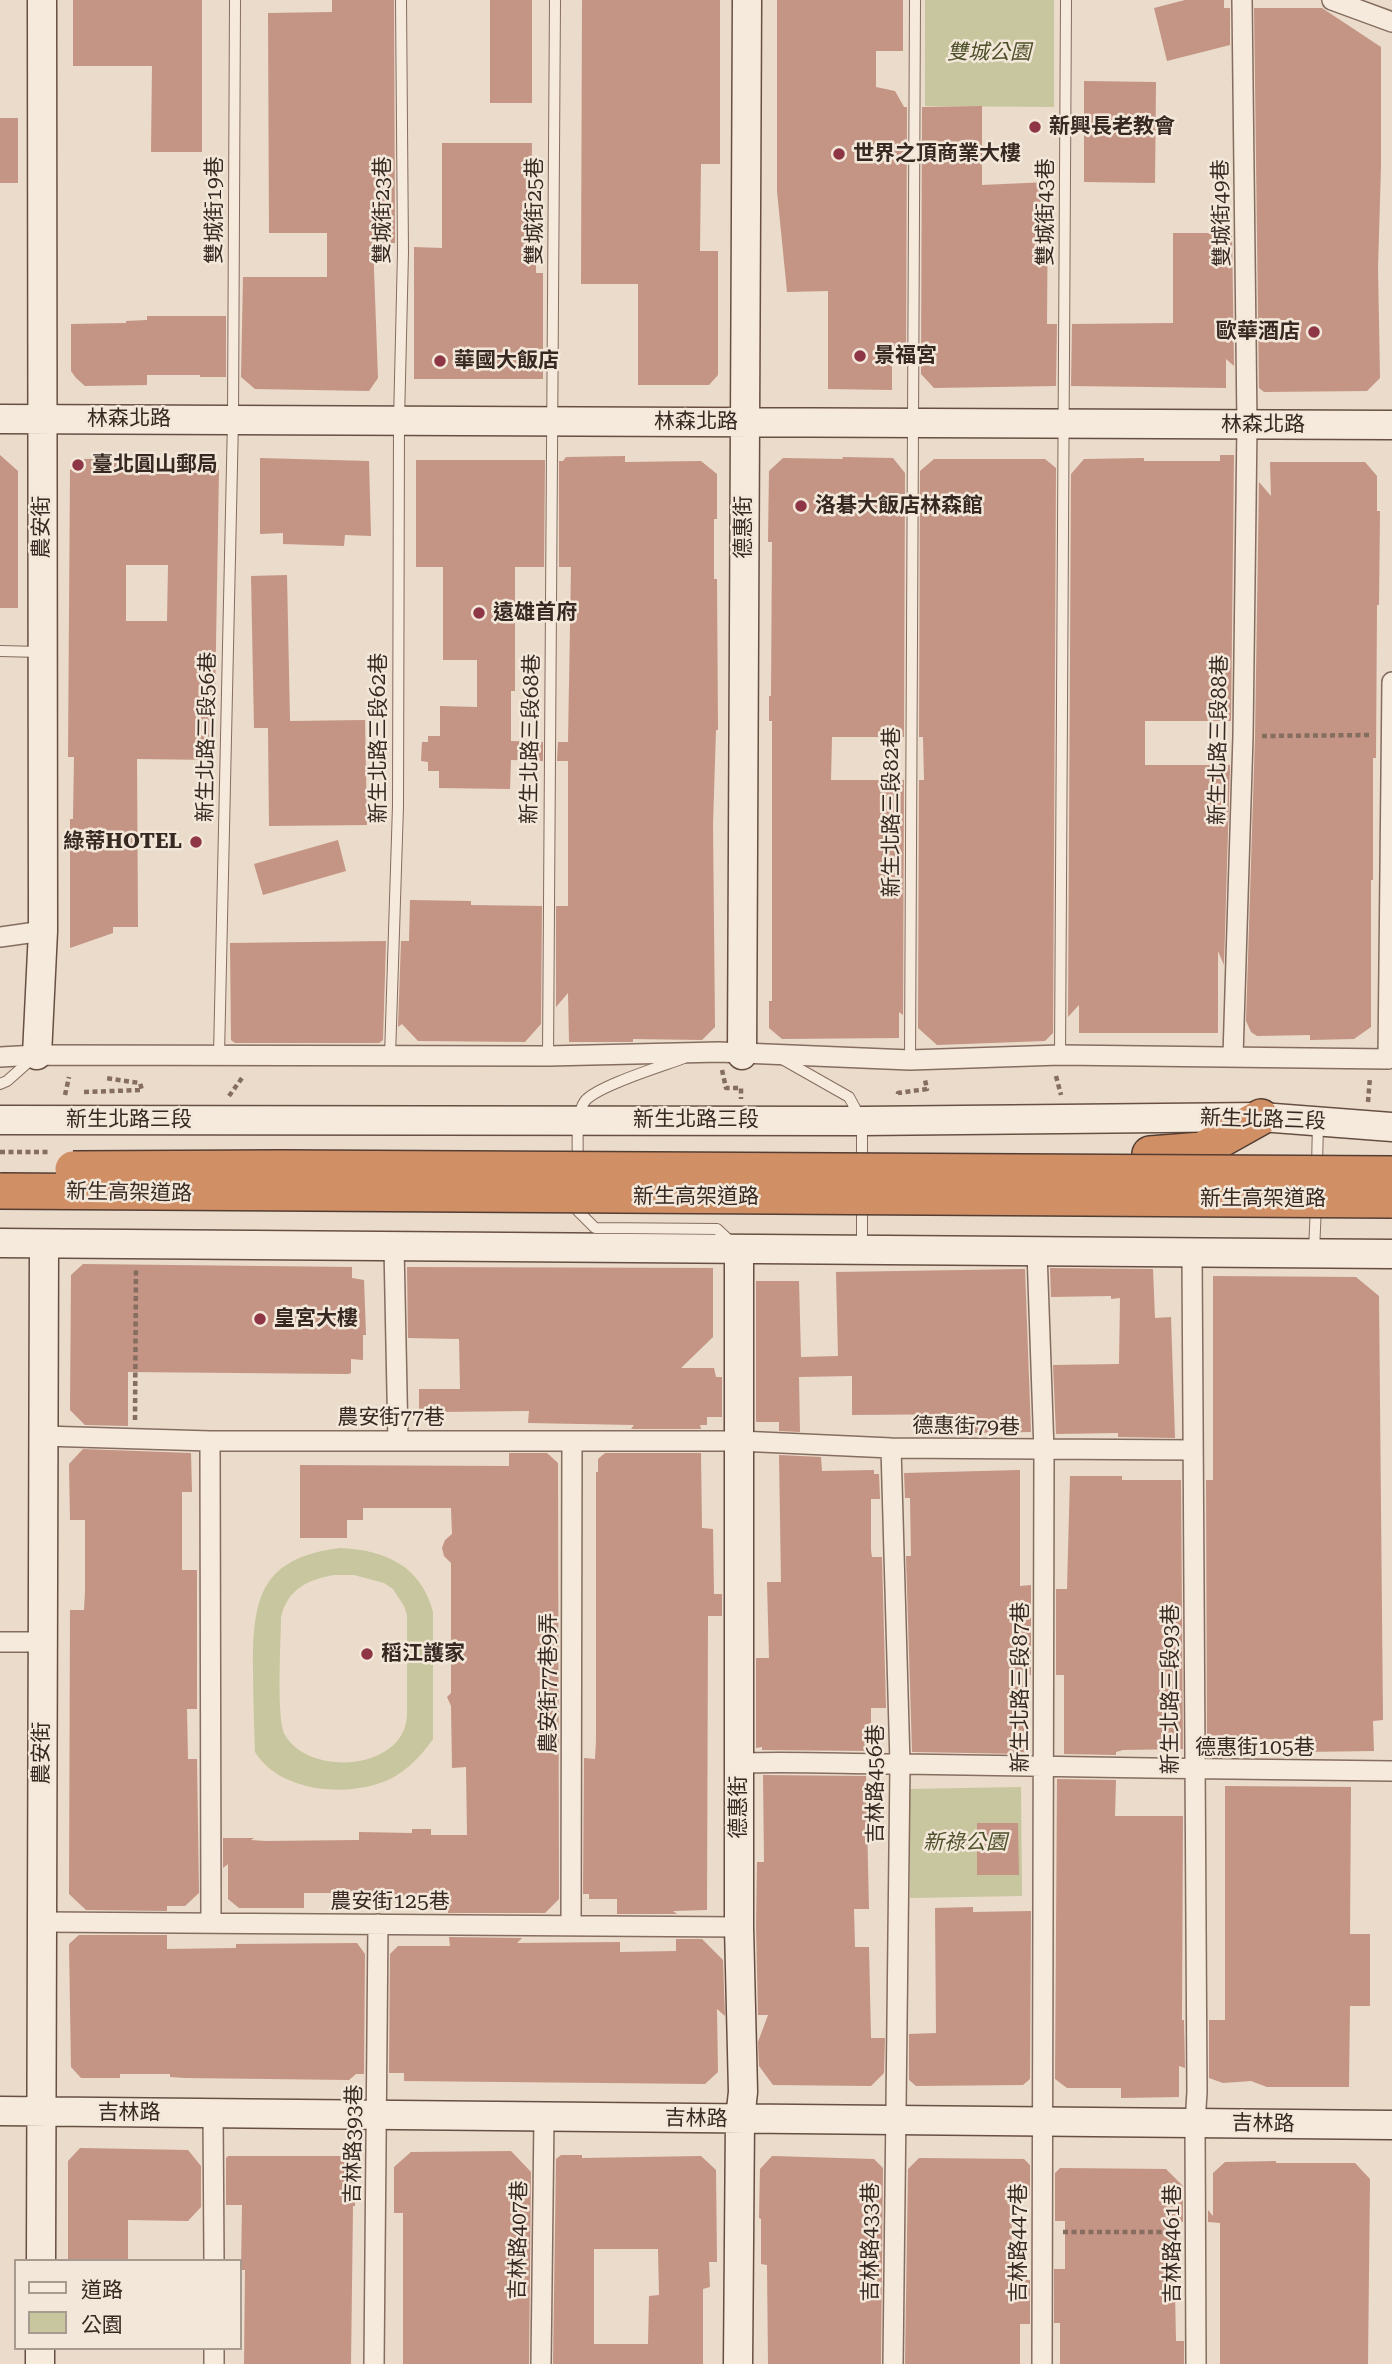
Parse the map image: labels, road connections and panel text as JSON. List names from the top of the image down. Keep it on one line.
{"streets":{"highway":["新生高架道路"],"street":["雙城街49巷","林森北路","農安街","德惠街","新生北路三段88巷","新生北路三段","農安街77巷","德惠街79巷","農安街77巷9弄","新生北路三段87巷","新生北路三段93巷","德惠街105巷","吉林路456巷","農安街125巷","吉林路","吉林路393巷","吉林路407巷","吉林路433巷","吉林路447巷","吉林路461巷"],"lane":["雙城街19巷","雙城街23巷","雙城街25巷","雙城街43巷","新生北路三段56巷","新生北路三段62巷","新生北路三段68巷","新生北路三段82巷"]},"crossings":[["雙城街19巷","林森北路"],["雙城街19巷","新生北路三段56巷"],["雙城街23巷","林森北路"],["雙城街23巷","新生北路三段62巷"],["雙城街25巷","林森北路"],["雙城街25巷","新生北路三段68巷"],["雙城街43巷","林森北路"],["雙城街49巷","林森北路"],["雙城街49巷","新生北路三段88巷"],["林森北路","農安街"],["林森北路","德惠街"],["林森北路","新生北路三段56巷"],["林森北路","新生北路三段62巷"],["林森北路","新生北路三段68巷"],["林森北路","新生北路三段88巷"],["林森北路","新生北路三段82巷"],["農安街","農安街77巷"],["農安街","農安街125巷"],["農安街","吉林路"],["德惠街","農安街77巷"],["德惠街","德惠街79巷"],["德惠街","德惠街105巷"],["德惠街","農安街125巷"],["德惠街","吉林路"],["農安街77巷","德惠街79巷"],["農安街77巷","農安街77巷9弄"],["德惠街79巷","新生北路三段87巷"],["德惠街79巷","新生北路三段93巷"],["德惠街79巷","吉林路456巷"],["農安街77巷9弄","農安街125巷"],["新生北路三段87巷","德惠街105巷"],["新生北路三段87巷","吉林路"],["新生北路三段87巷","吉林路447巷"],["新生北路三段93巷","德惠街105巷"],["新生北路三段93巷","吉林路"],["新生北路三段93巷","吉林路461巷"],["德惠街105巷","吉林路456巷"],["吉林路456巷","吉林路"],["吉林路456巷","吉林路433巷"],["農安街125巷","吉林路393巷"],["吉林路","吉林路393巷"],["吉林路","吉林路407巷"],["吉林路","吉林路433巷"],["吉林路","吉林路447巷"],["吉林路","吉林路461巷"]],"parks":["雙城公園","新祿公園"],"places":["新興長老教會","世界之頂商業大樓","歐華酒店","景福宮","華國大飯店","臺北圓山郵局","洛碁大飯店林森館","遠雄首府","綠蒂HOTEL","皇宮大樓","稻江護家"],"legend":["道路","公園"]}
